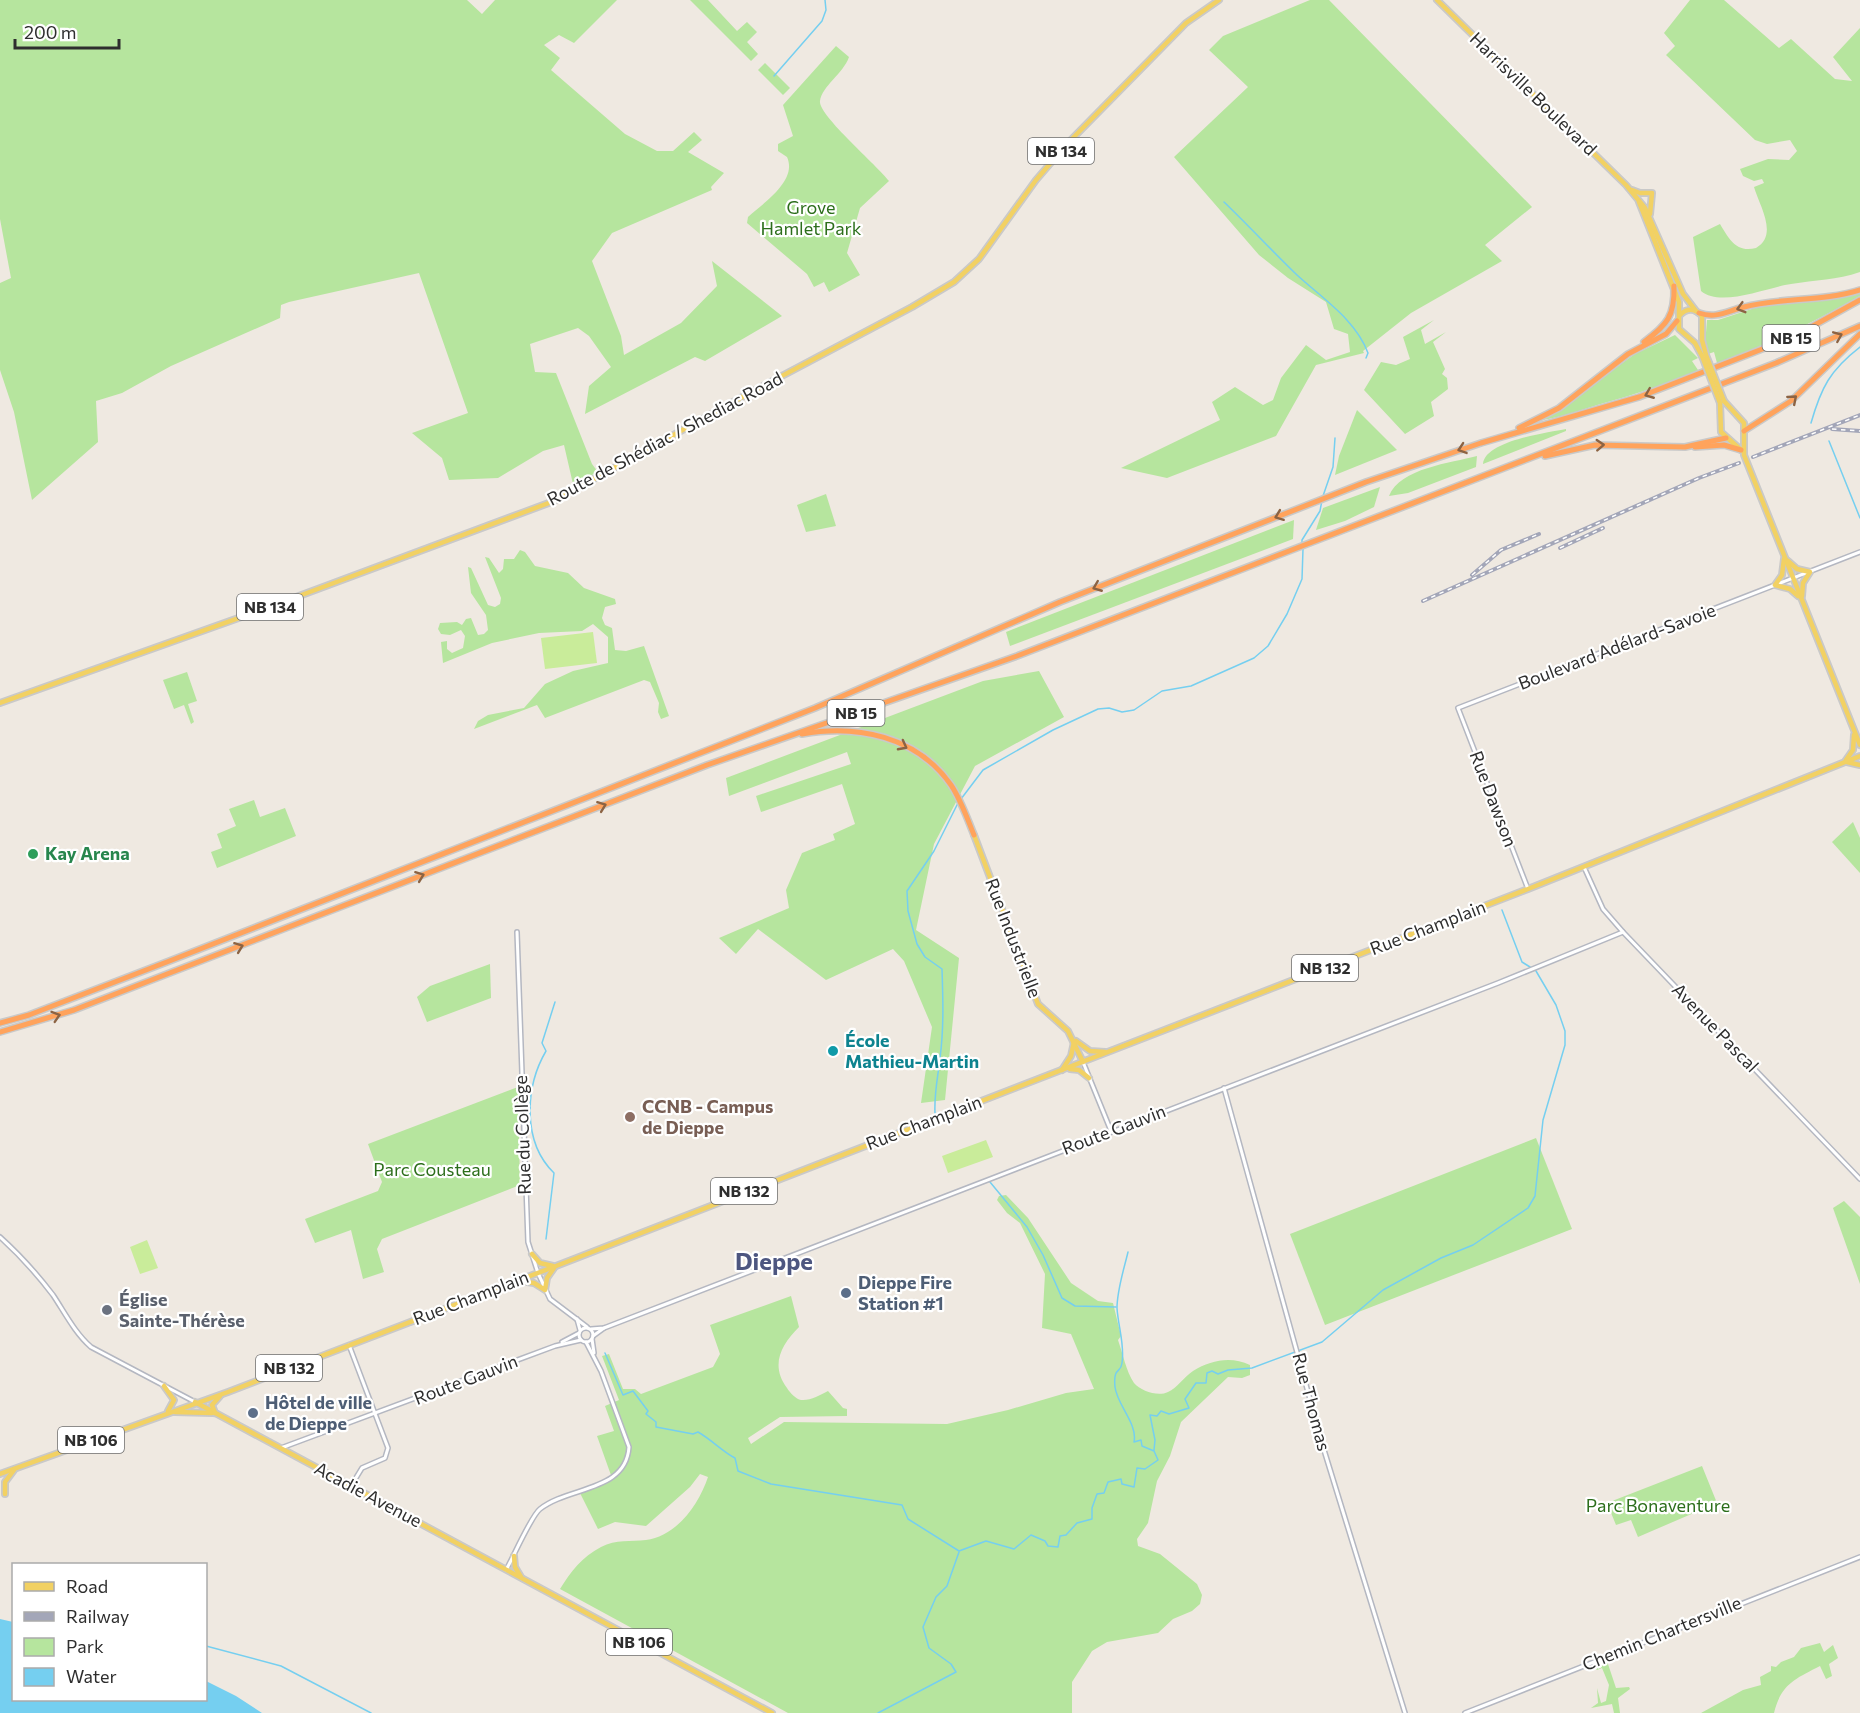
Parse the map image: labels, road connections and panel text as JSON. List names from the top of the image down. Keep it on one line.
{"streets":{"highway":["NB 15"],"main road":["Harrisville Boulevard","NB 134","Route de Shédiac / Shediac Road","Rue Champlain","Rue Industrielle","NB 132","NB 106","Acadie Avenue"],"street":["Boulevard Adélard-Savoie","Rue Dawson","Avenue Pascal","Route Gauvin","Rue du Collège","Rue Thomas","Chemin Chartersville"]},"crossings":[["Boulevard Adélard-Savoie","Rue Dawson"],["Rue Dawson","Rue Champlain"],["Rue Champlain","Rue Industrielle"],["Rue Champlain","NB 132"],["Rue Champlain","Avenue Pascal"],["Rue Champlain","Rue du Collège"],["Rue Champlain","Acadie Avenue"],["Avenue Pascal","Route Gauvin"],["Route Gauvin","Rue du Collège"],["Route Gauvin","Rue Thomas"],["Route Gauvin","Acadie Avenue"]],"districts":["Dieppe"],"parks":["Grove Hamlet Park","Parc Cousteau","Parc Bonaventure"],"places":["Kay Arena","École Mathieu-Martin","CCNB - Campus de Dieppe","Dieppe Fire Station #1","Église Sainte-Thérèse","Hôtel de ville de Dieppe"],"legend":["Road","Railway","Park","Water"],"scale_bar":"200 m"}
